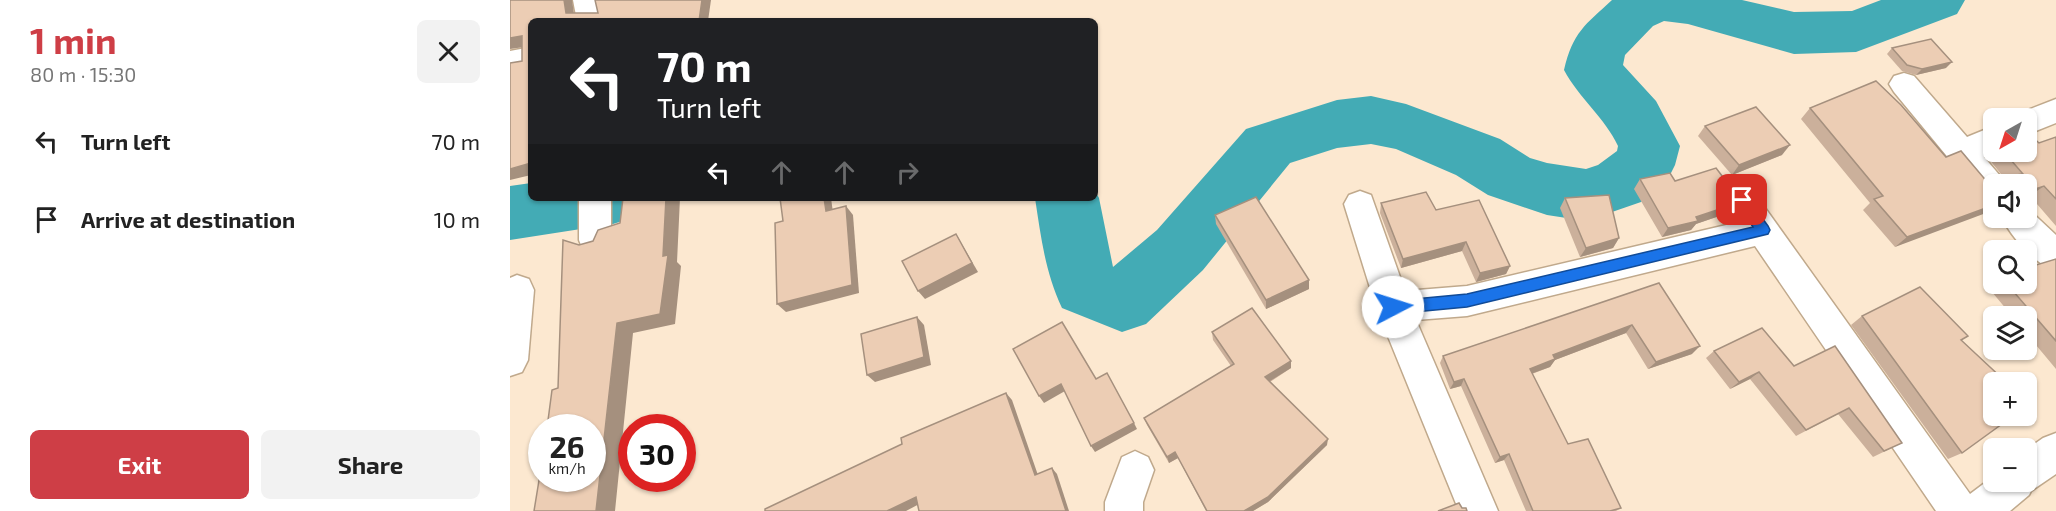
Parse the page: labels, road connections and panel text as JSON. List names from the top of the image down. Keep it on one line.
{"north":"bottom left","page":{"heading":["1 min","80 m · 15:30"],"turn":["70 m","Turn left"],"list":[{"name":"Turn left","value":"70 m"},{"name":"Arrive at destination","value":"10 m"}],"map_buttons":["+","−"],"speed":"26 km/h","limit":"30","buttons":["Exit","Share"]}}
